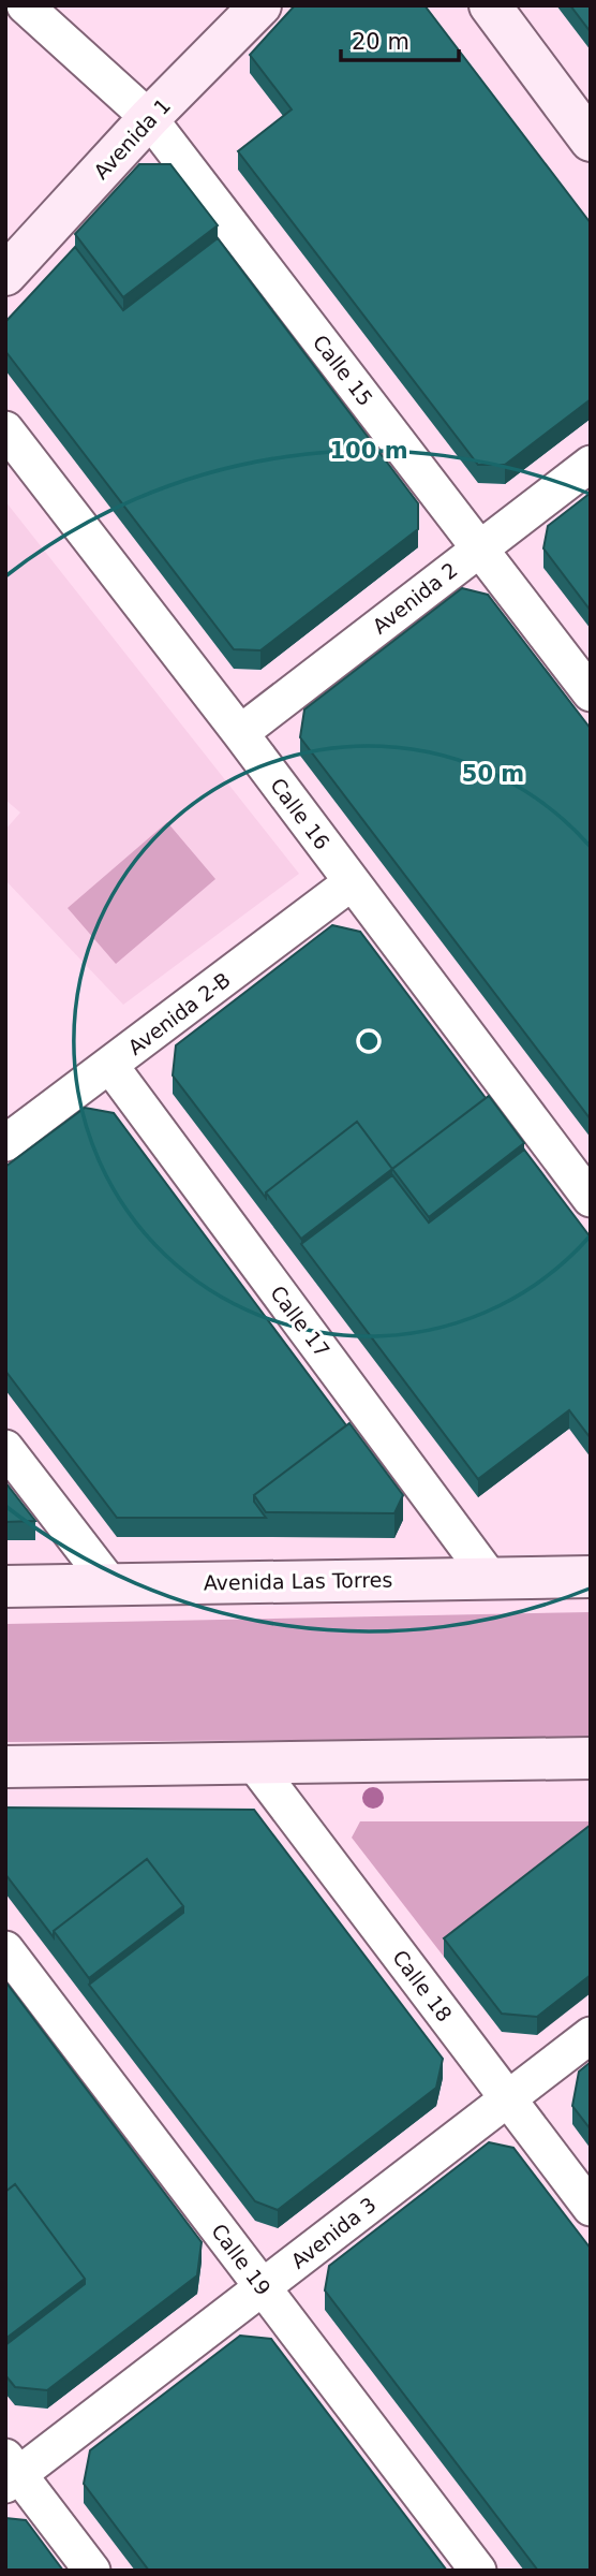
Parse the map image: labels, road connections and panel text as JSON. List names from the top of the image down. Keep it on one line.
{"streets":{"street":["Avenida 1","Calle 15","Avenida 2","Calle 16","Avenida 2-B","Calle 17","Avenida Las Torres","Calle 18","Avenida 3","Calle 19"]},"crossings":[["Avenida 1","Calle 15"],["Calle 15","Avenida 2"],["Avenida 2","Calle 16"],["Calle 16","Avenida 2-B"],["Avenida 2-B","Calle 17"],["Calle 17","Avenida Las Torres"],["Calle 18","Avenida 3"],["Avenida 3","Calle 19"]],"scale_bar":"20 m","rings":["100 m","50 m"]}
